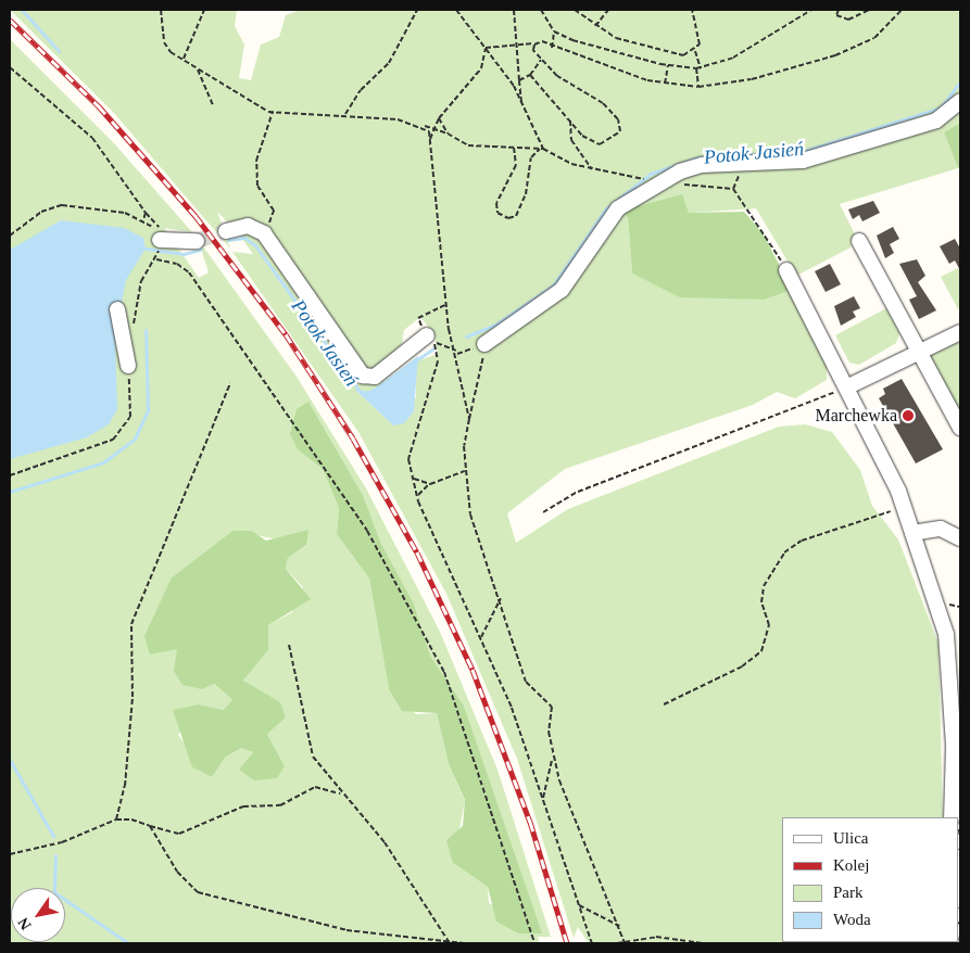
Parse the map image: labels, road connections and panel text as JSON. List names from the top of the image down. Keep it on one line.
{"water":["Potok Jasień"],"places":["Marchewka"],"legend":["Ulica","Kolej","Park","Woda"],"north":"bottom left"}
